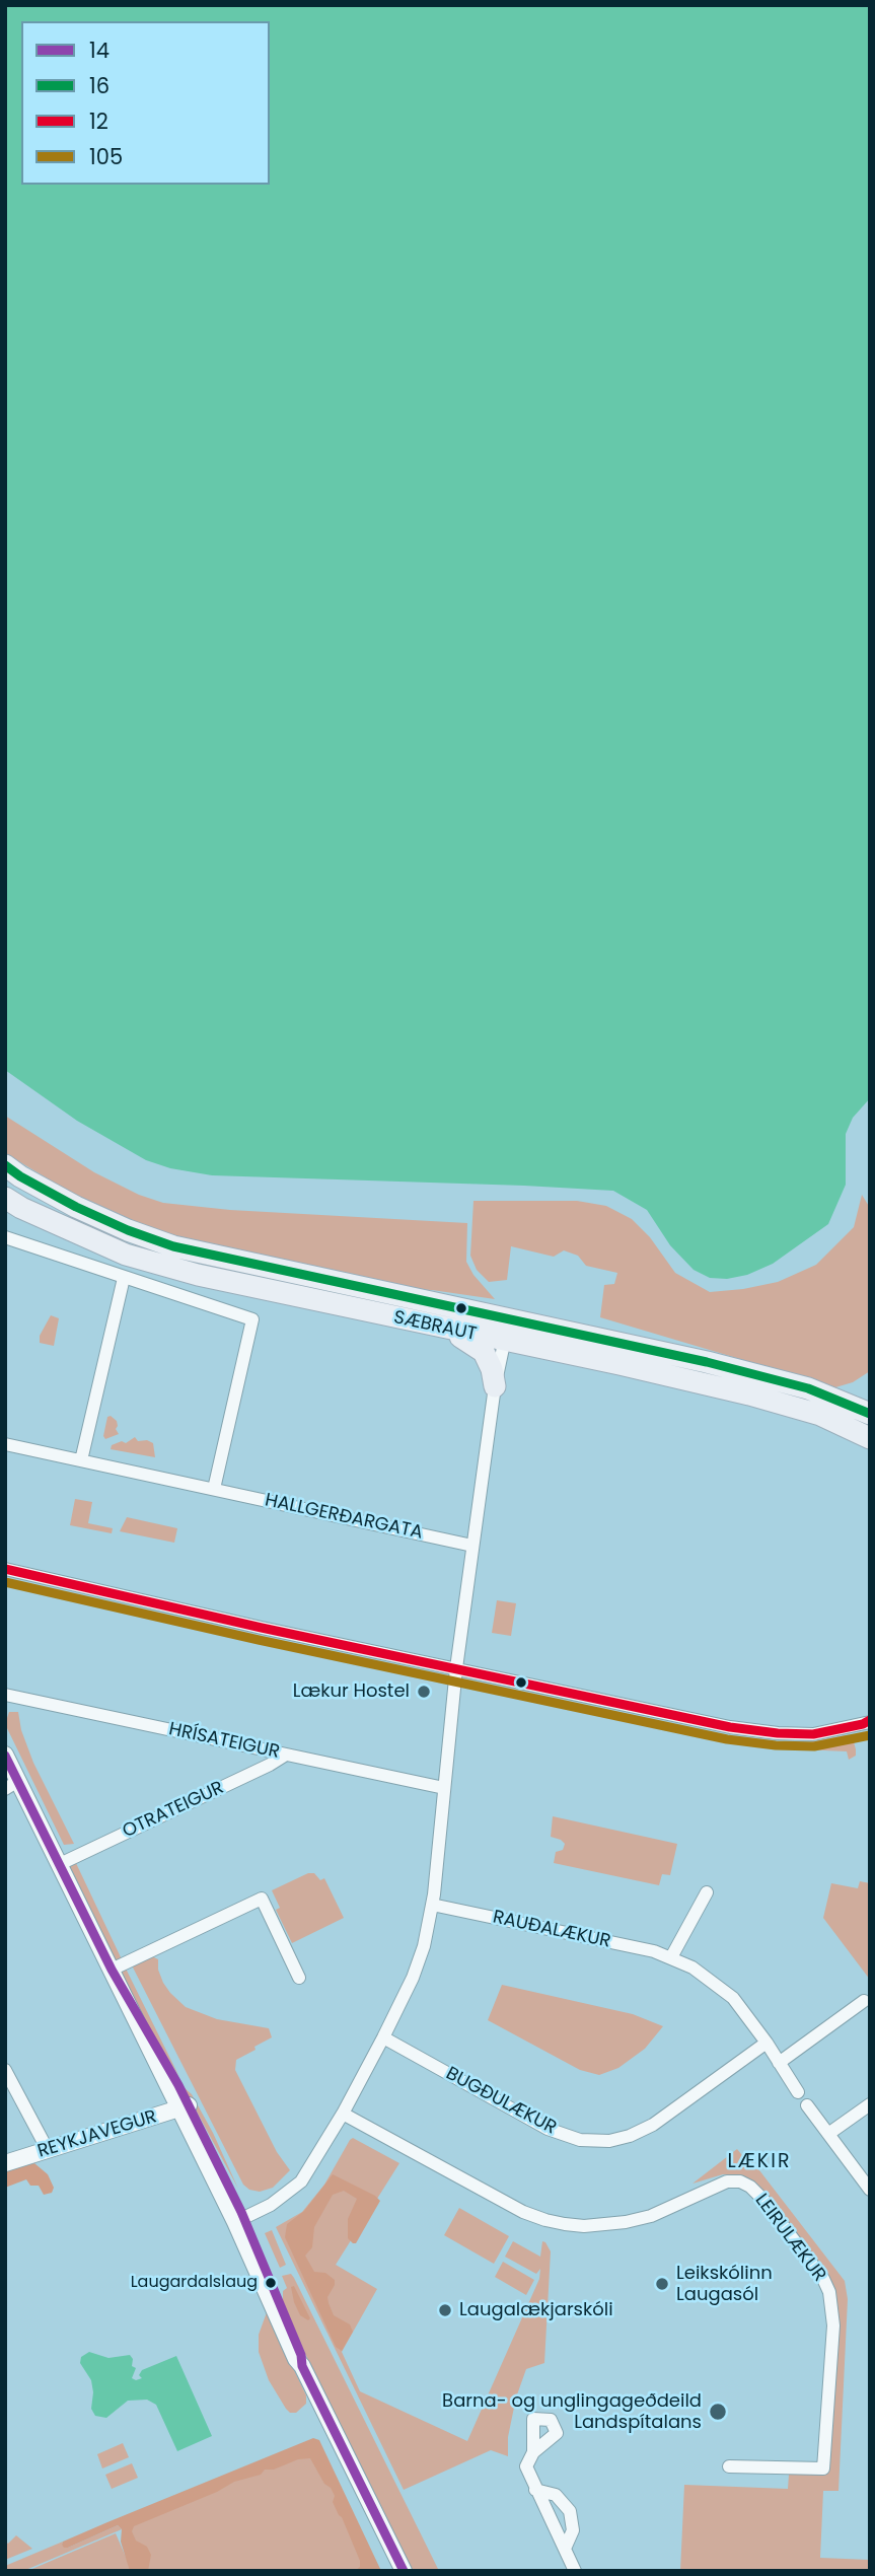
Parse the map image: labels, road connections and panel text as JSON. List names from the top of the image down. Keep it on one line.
{"streets":{"main road":["SÆBRAUT"],"street":["HALLGERÐARGATA","HRÍSATEIGUR","OTRATEIGUR","RAUÐALÆKUR","BUGÐULÆKUR","REYKJAVEGUR","LEIRULÆKUR"]},"crossings":[["HRÍSATEIGUR","OTRATEIGUR"],["RAUÐALÆKUR","BUGÐULÆKUR"]],"districts":["LÆKIR"],"places":["Lækur Hostel","Laugardalslaug","Leikskólinn Laugasól","Laugalækjarskóli","Barna- og unglingageðdeild Landspítalans"],"lines":["transit line 16","transit line 12","transit line 105","transit line 14"],"legend":["14","16","12","105"]}
